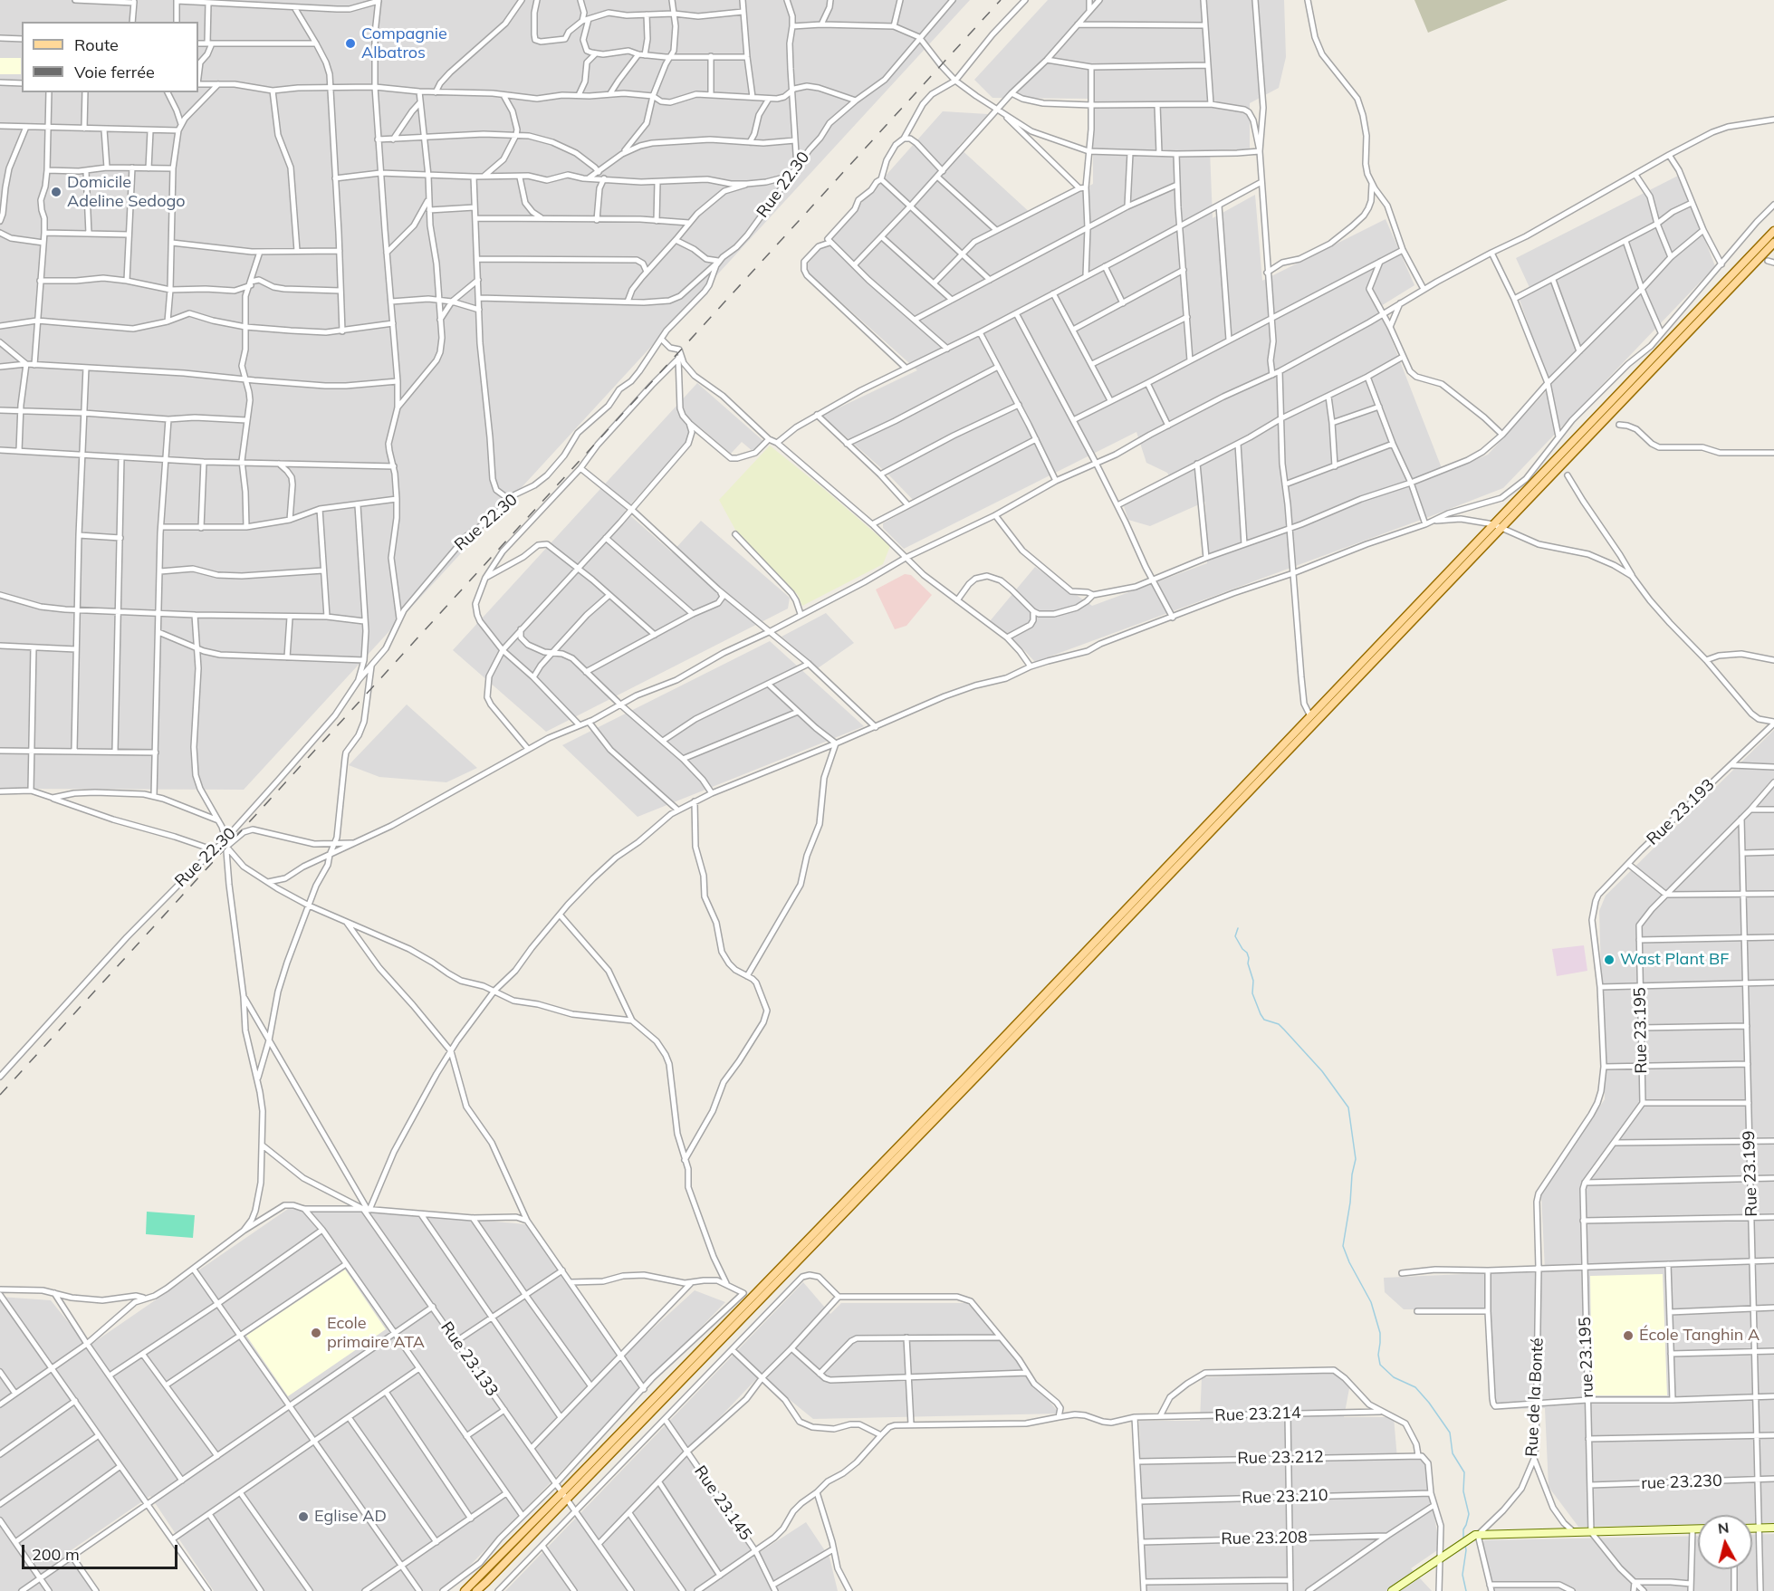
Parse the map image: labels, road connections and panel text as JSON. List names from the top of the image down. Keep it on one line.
{"streets":{"street":["Rue 22.30","Rue 23.193","Rue 23.195","Rue 23.199","rue 23.195","Rue 23.133","Rue de la Bonté","Rue 23.214","Rue 23.212","rue 23.230","Rue 23.210","Rue 23.145","Rue 23.208"]},"crossings":[["Rue 23.193","Rue de la Bonté"],["Rue 23.195","Rue 23.199"],["Rue 23.199","rue 23.230"],["rue 23.195","rue 23.230"]],"places":["Compagnie Albatros","Domicile Adeline Sedogo","Wast Plant BF","Ecole primaire ATA","École Tanghin A","Eglise AD"],"legend":["Route","Voie ferrée"],"scale_bar":"200 m","north":"top"}
